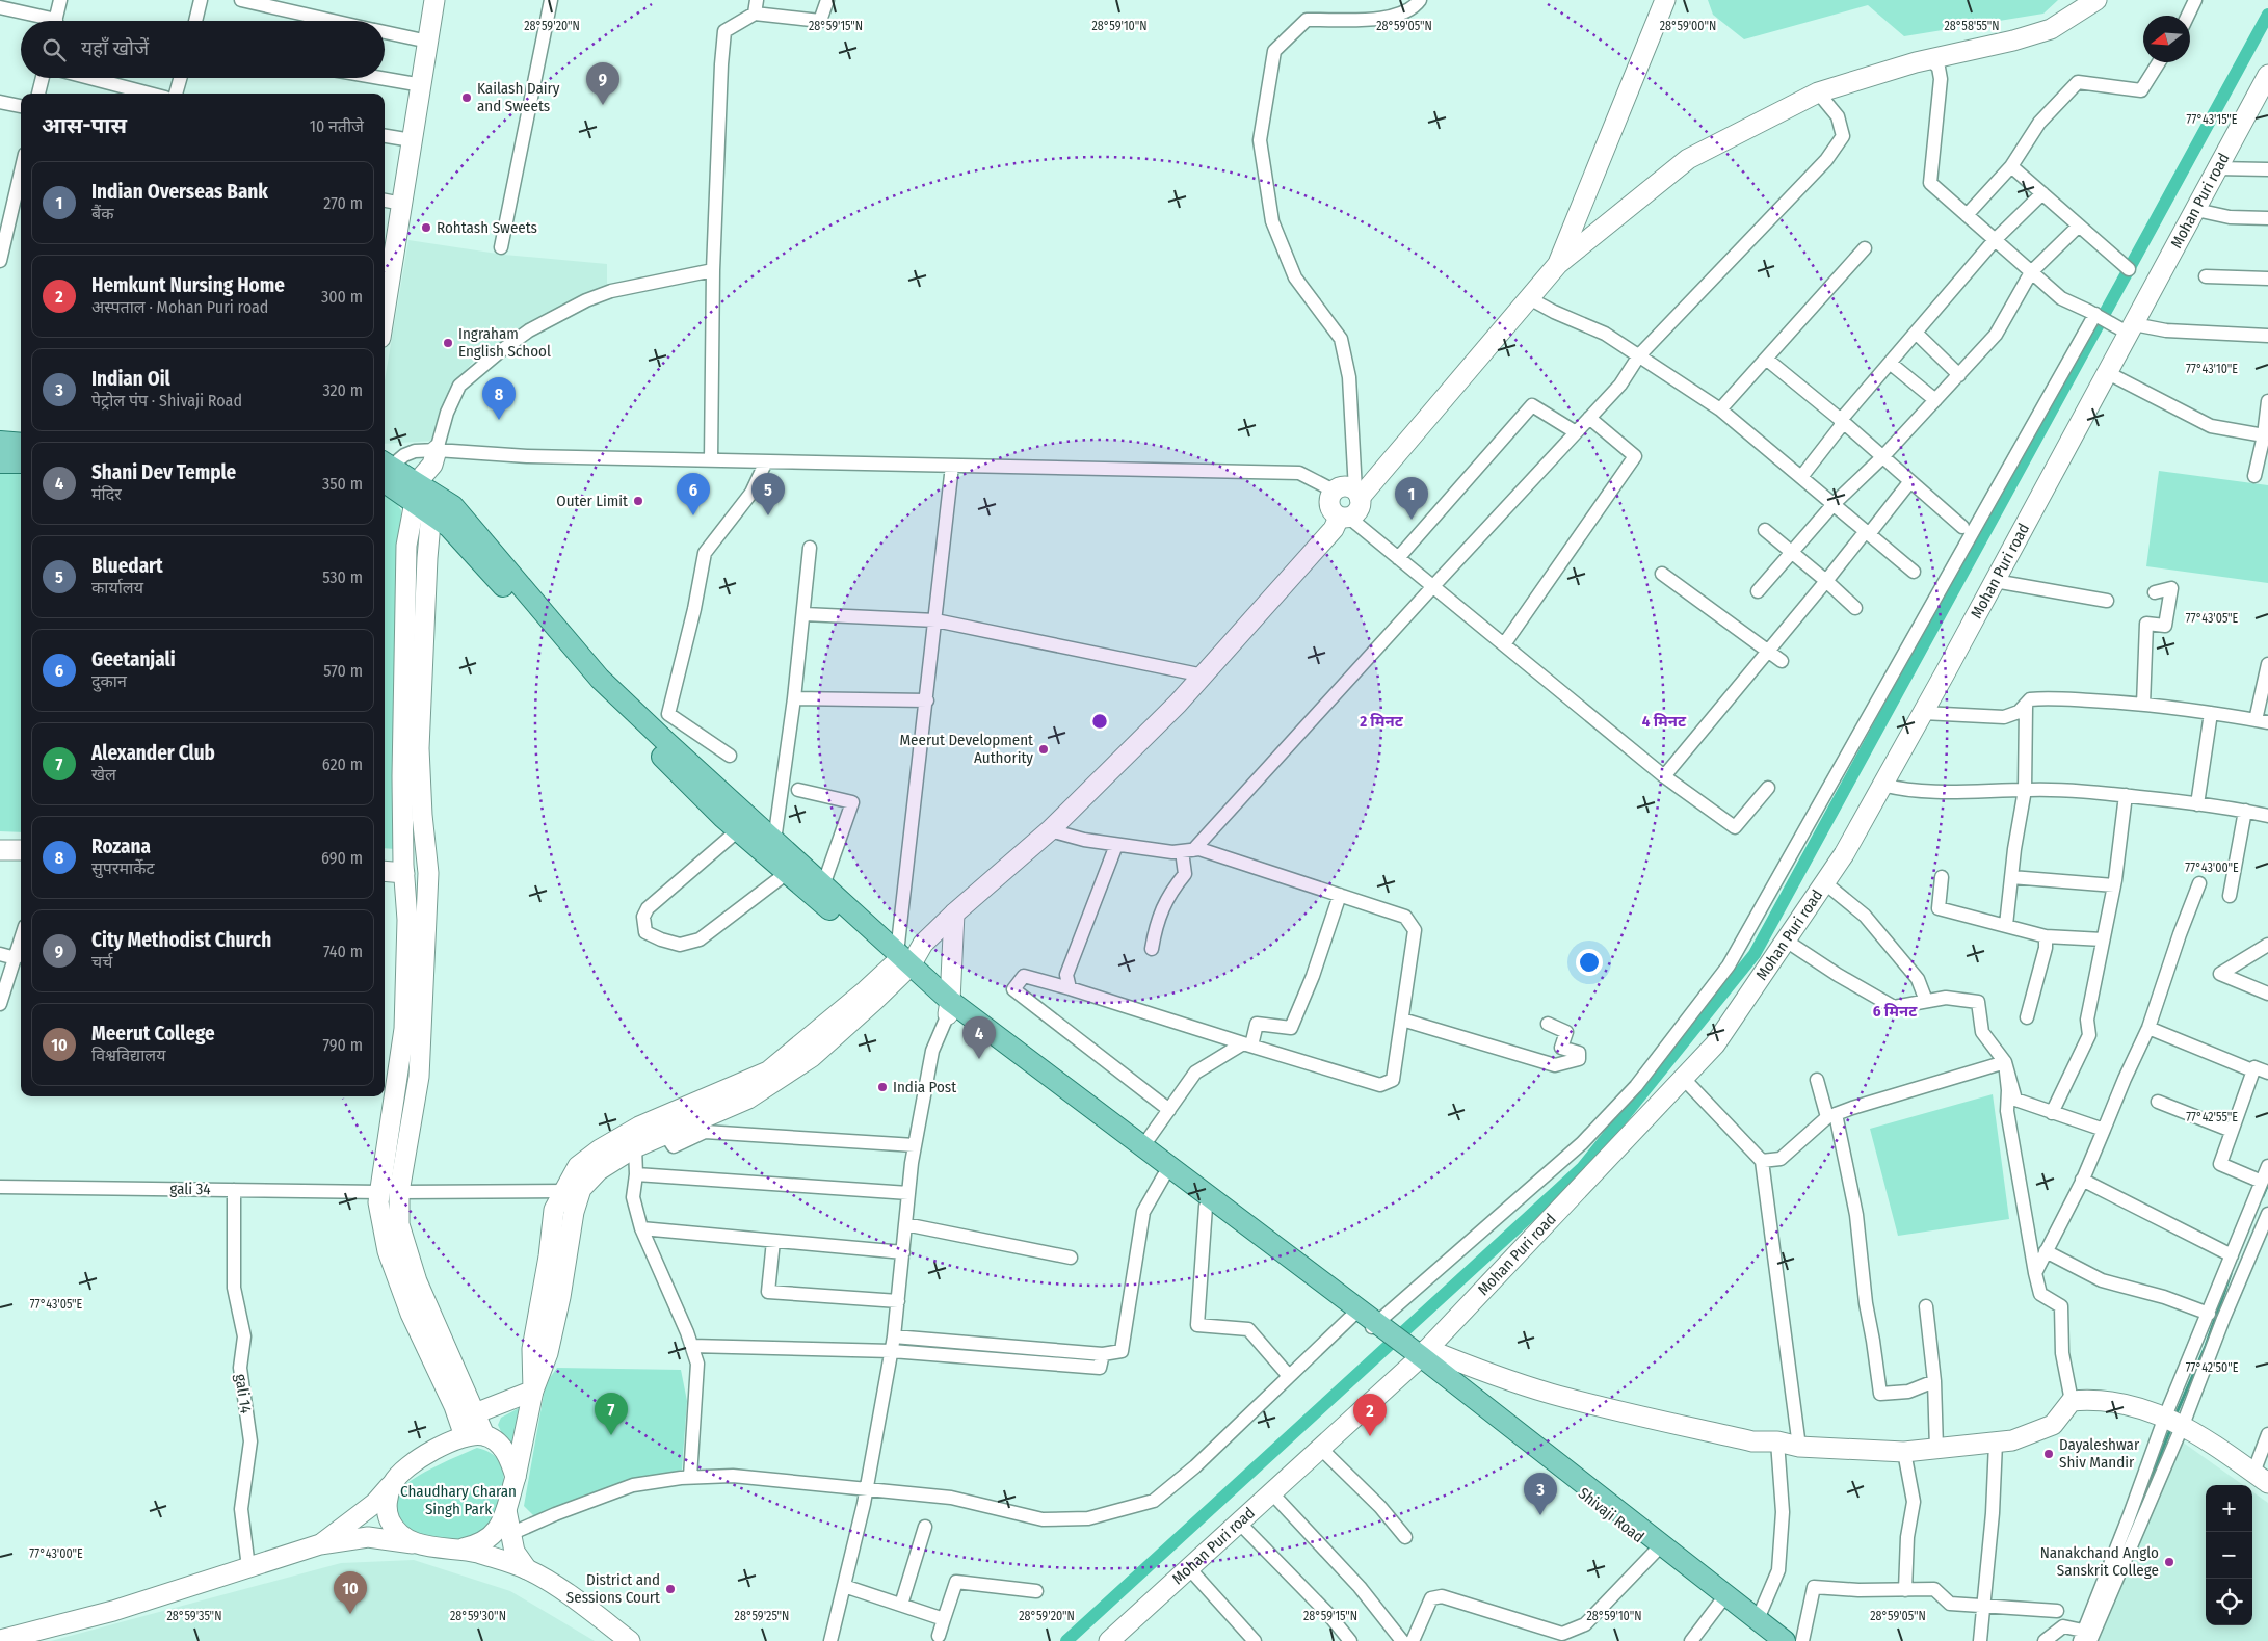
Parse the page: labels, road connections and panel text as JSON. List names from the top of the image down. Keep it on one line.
{"streets":{"main road":["Shivaji Road"],"street":["Mohan Puri road","gali 34","gali 14"]},"crossings":[["Mohan Puri road","Shivaji Road"],["gali 34","gali 14"]],"parks":["Chaudhary Charan Singh Park"],"places":["Kailash Dairy and Sweets","Rohtash Sweets","Ingraham English School","Outer Limit","Meerut Development Authority","India Post","Dayaleshwar Shiv Mandir","Nanakchand Anglo Sanskrit College","District and Sessions Court"],"north":"left","page":{"search":"यहाँ खोजें","pins":["9","8","5","6","1","4","7","2","3","10"],"heading":["आस-पास","10 नतीजे"],"list":[{"mark":"1","name":"Indian Overseas Bank","note":"बैंक","value":"270 m"},{"mark":"2","name":"Hemkunt Nursing Home","note":"अस्पताल · Mohan Puri road","value":"300 m"},{"mark":"3","name":"Indian Oil","note":"पेट्रोल पंप · Shivaji Road","value":"320 m"},{"mark":"4","name":"Shani Dev Temple","note":"मंदिर","value":"350 m"},{"mark":"5","name":"Bluedart","note":"कार्यालय","value":"530 m"},{"mark":"6","name":"Geetanjali","note":"दुकान","value":"570 m"},{"mark":"7","name":"Alexander Club","note":"खेल","value":"620 m"},{"mark":"8","name":"Rozana","note":"सुपरमार्केट","value":"690 m"},{"mark":"9","name":"City Methodist Church","note":"चर्च","value":"740 m"},{"mark":"10","name":"Meerut College","note":"विश्वविद्यालय","value":"790 m"}],"map_buttons":["+","−"]},"coordinates":["28°59'20\"N","28°59'15\"N","28°59'10\"N","28°59'05\"N","28°59'00\"N","28°58'55\"N","77°43'15\"E","77°43'10\"E","77°43'05\"E","77°43'00\"E","77°42'55\"E","77°42'50\"E","28°59'35\"N","28°59'30\"N","28°59'25\"N"],"rings":["2 मिनट","4 मिनट","6 मिनट"]}
